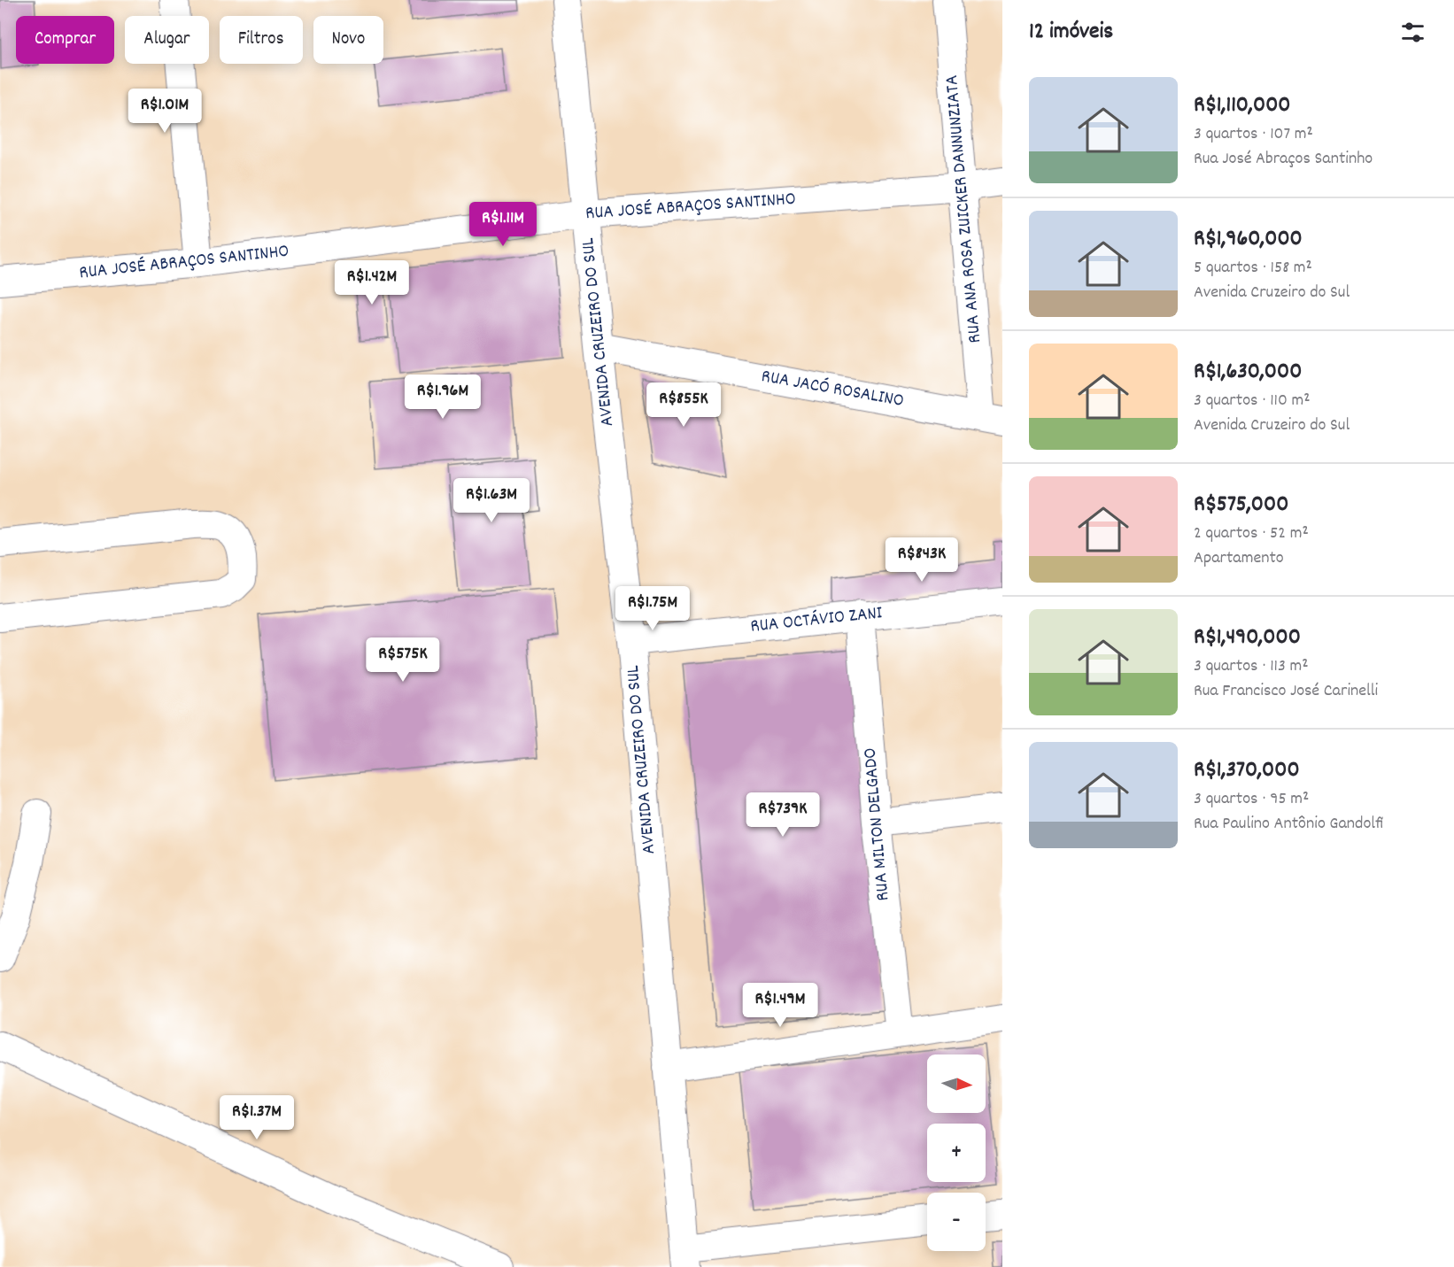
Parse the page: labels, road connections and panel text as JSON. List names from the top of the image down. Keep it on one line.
{"streets":{"street":["RUA JOSÉ ABRAÇOS SANTINHO","RUA ANA ROSA ZUICKER DANNUNZIATA","AVENIDA CRUZEIRO DO SUL","RUA JACÓ ROSALINO","RUA OCTÁVIO ZANI","RUA MILTON DELGADO"]},"crossings":[["RUA JOSÉ ABRAÇOS SANTINHO","RUA ANA ROSA ZUICKER DANNUNZIATA"],["RUA JOSÉ ABRAÇOS SANTINHO","AVENIDA CRUZEIRO DO SUL"],["RUA ANA ROSA ZUICKER DANNUNZIATA","RUA JACÓ ROSALINO"],["AVENIDA CRUZEIRO DO SUL","RUA JACÓ ROSALINO"],["AVENIDA CRUZEIRO DO SUL","RUA OCTÁVIO ZANI"],["RUA OCTÁVIO ZANI","RUA MILTON DELGADO"]],"north":"right","page":{"heading":"12 imóveis","chip":["Comprar","Alugar","Filtros","Novo"],"list":[{"name":"R$1,110,000","note":"3 quartos · 107 m² · Rua José Abraços Santinho"},{"name":"R$1,960,000","note":"5 quartos · 158 m² · Avenida Cruzeiro do Sul"},{"name":"R$1,630,000","note":"3 quartos · 110 m² · Avenida Cruzeiro do Sul"},{"name":"R$575,000","note":"2 quartos · 52 m² · Apartamento"},{"name":"R$1,490,000","note":"3 quartos · 113 m² · Rua Francisco José Carinelli"},{"name":"R$1,370,000","note":"3 quartos · 95 m² · Rua Paulino Antônio Gandolfi"}],"price":["R$1.01M","R$1.11M","R$1.42M","R$1.96M","R$855K","R$1.63M","R$843K","R$1.75M","R$575K","R$739K","R$1.49M","R$1.37M"],"map_buttons":["+","−"]}}
